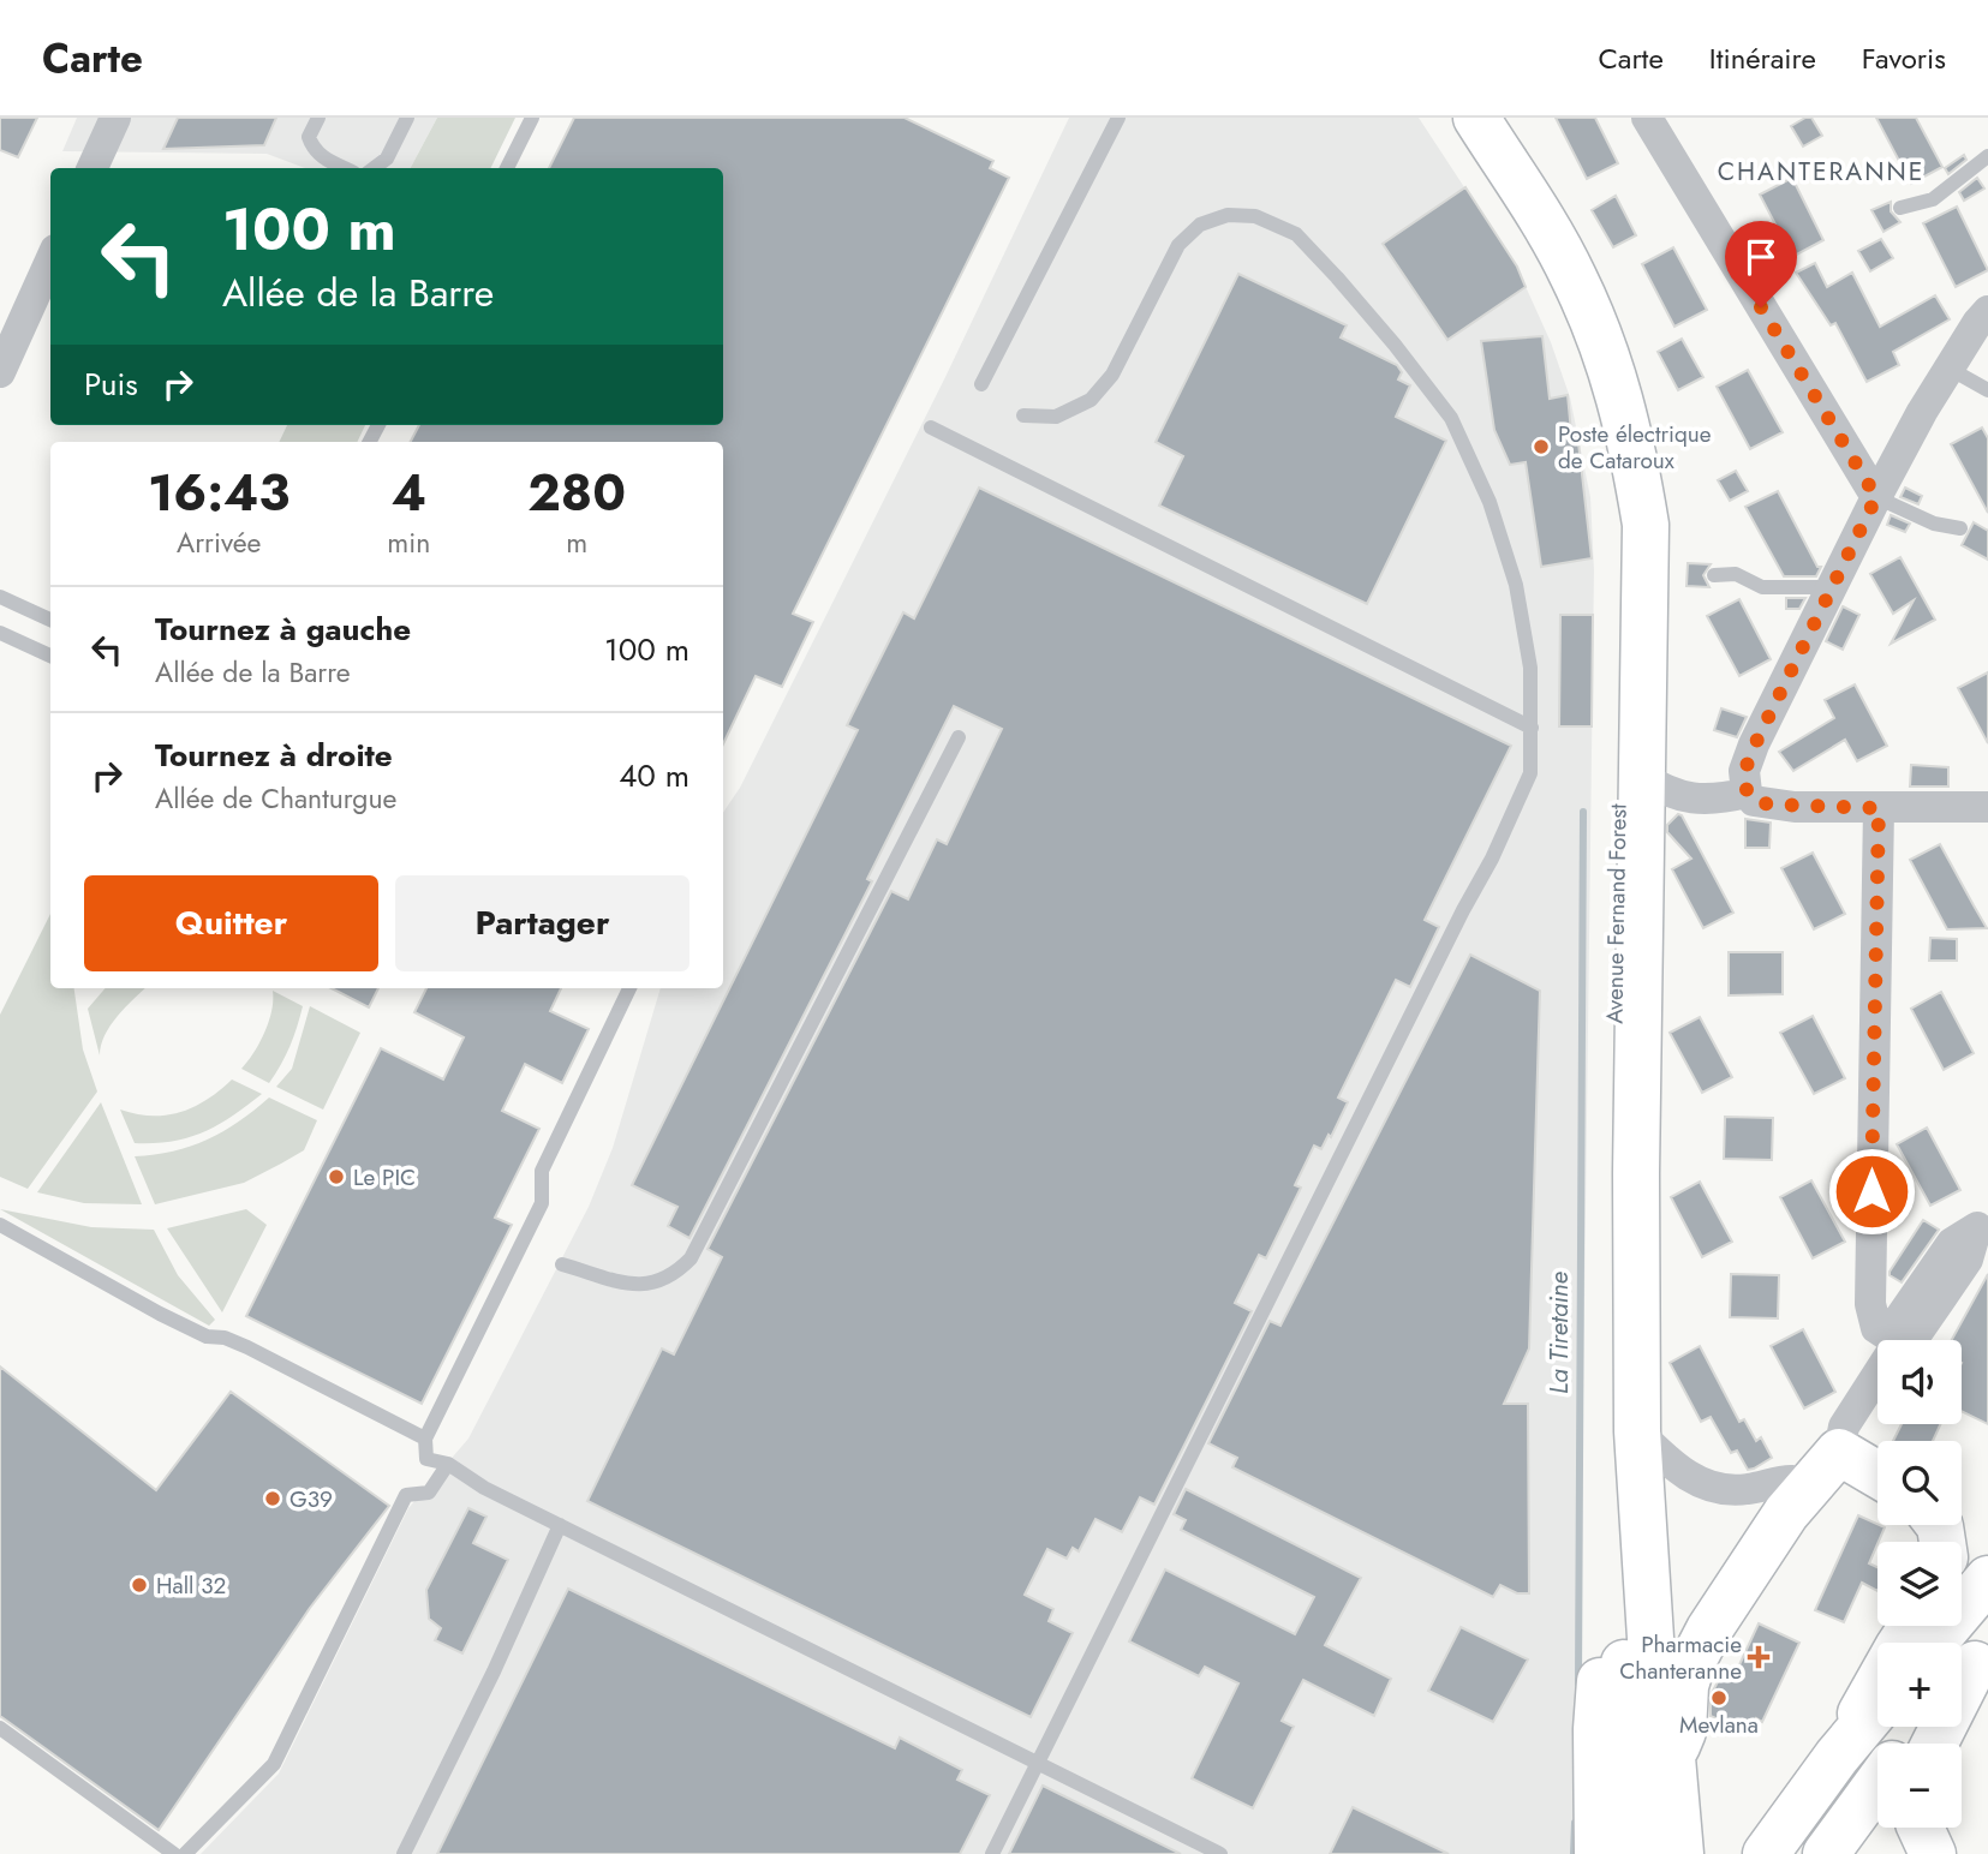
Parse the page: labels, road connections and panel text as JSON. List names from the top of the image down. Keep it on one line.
{"streets":{"main road":["Avenue Fernand Forest"]},"districts":["CHANTERANNE"],"water":["La Tiretaine"],"places":{"other":["Poste électrique de Cataroux","Le PIC","G39","Hall 32","Mevlana"],"health":["Pharmacie Chanteranne"]},"page":{"header":"Carte","nav":["Carte","Itinéraire","Favoris"],"turn":["100 m","Allée de la Barre"],"then":"Puis","eta":["16:43","Arrivée","4","min","280","m"],"list":[{"name":"Tournez à gauche","note":"Allée de la Barre","value":"100 m"},{"name":"Tournez à droite","note":"Allée de Chanturgue","value":"40 m"}],"buttons":["Quitter","Partager"],"map_buttons":["+","−"]}}
